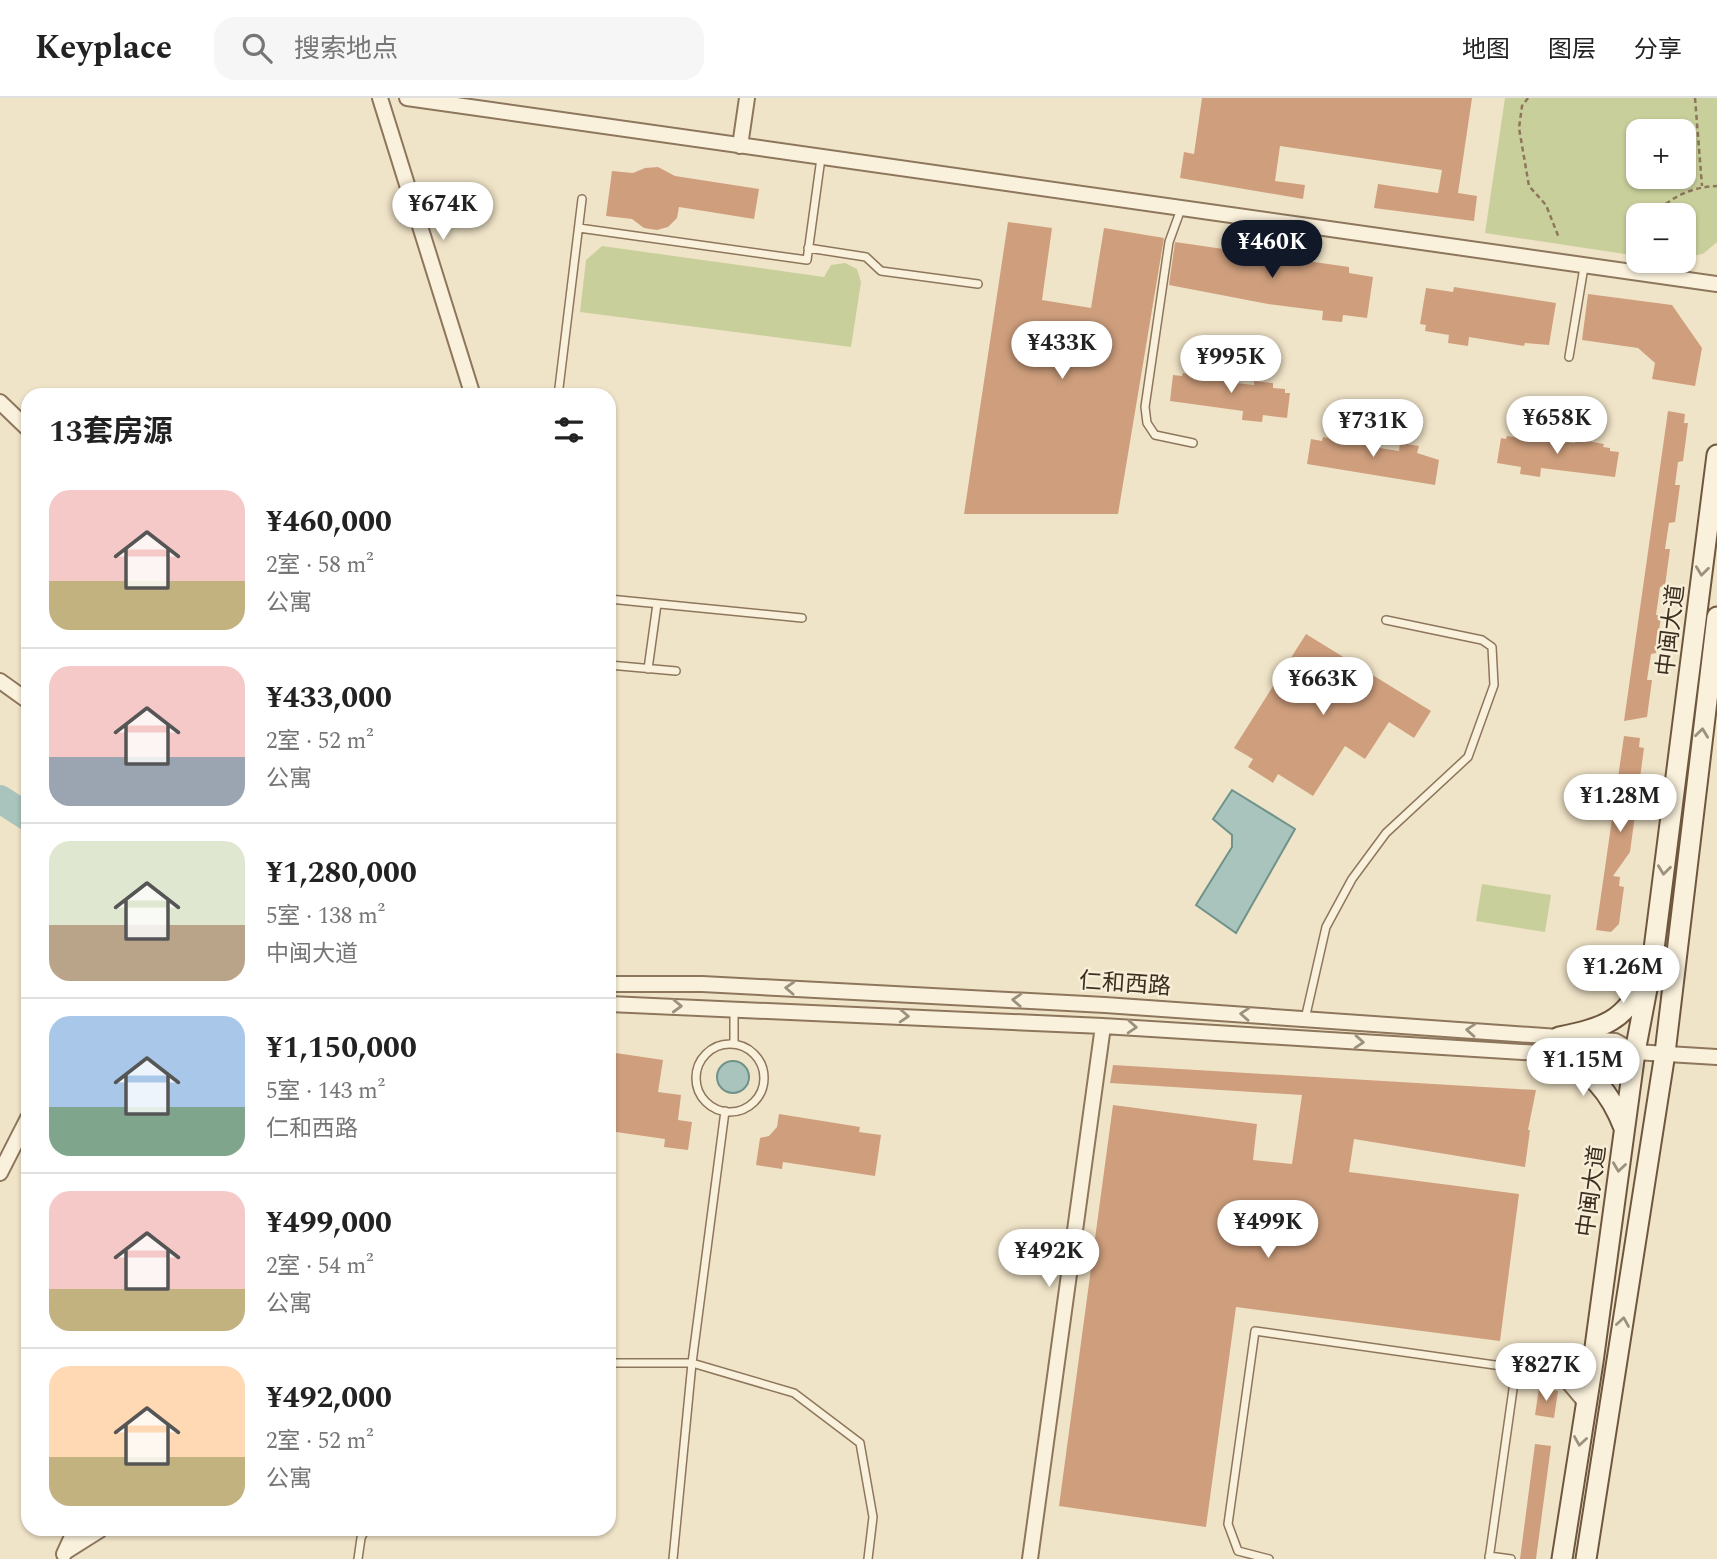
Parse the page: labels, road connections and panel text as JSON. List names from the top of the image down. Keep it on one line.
{"streets":{"main road":["中闽大道"],"street":["仁和西路"]},"crossings":[["中闽大道","仁和西路"]],"page":{"header":"Keyplace","search":"搜索地点","nav":["地图","图层","分享"],"map_buttons":["+","−"],"price":["¥674K","¥460K","¥433K","¥995K","¥658K","¥731K","¥663K","¥1.28M","¥1.26M","¥1.15M","¥499K","¥492K","¥827K"],"heading":"13套房源","list":[{"name":"¥460,000","note":"2室 · 58 m² · 公寓"},{"name":"¥433,000","note":"2室 · 52 m² · 公寓"},{"name":"¥1,280,000","note":"5室 · 138 m² · 中闽大道"},{"name":"¥1,150,000","note":"5室 · 143 m² · 仁和西路"},{"name":"¥499,000","note":"2室 · 54 m² · 公寓"},{"name":"¥492,000","note":"2室 · 52 m² · 公寓"}]}}
